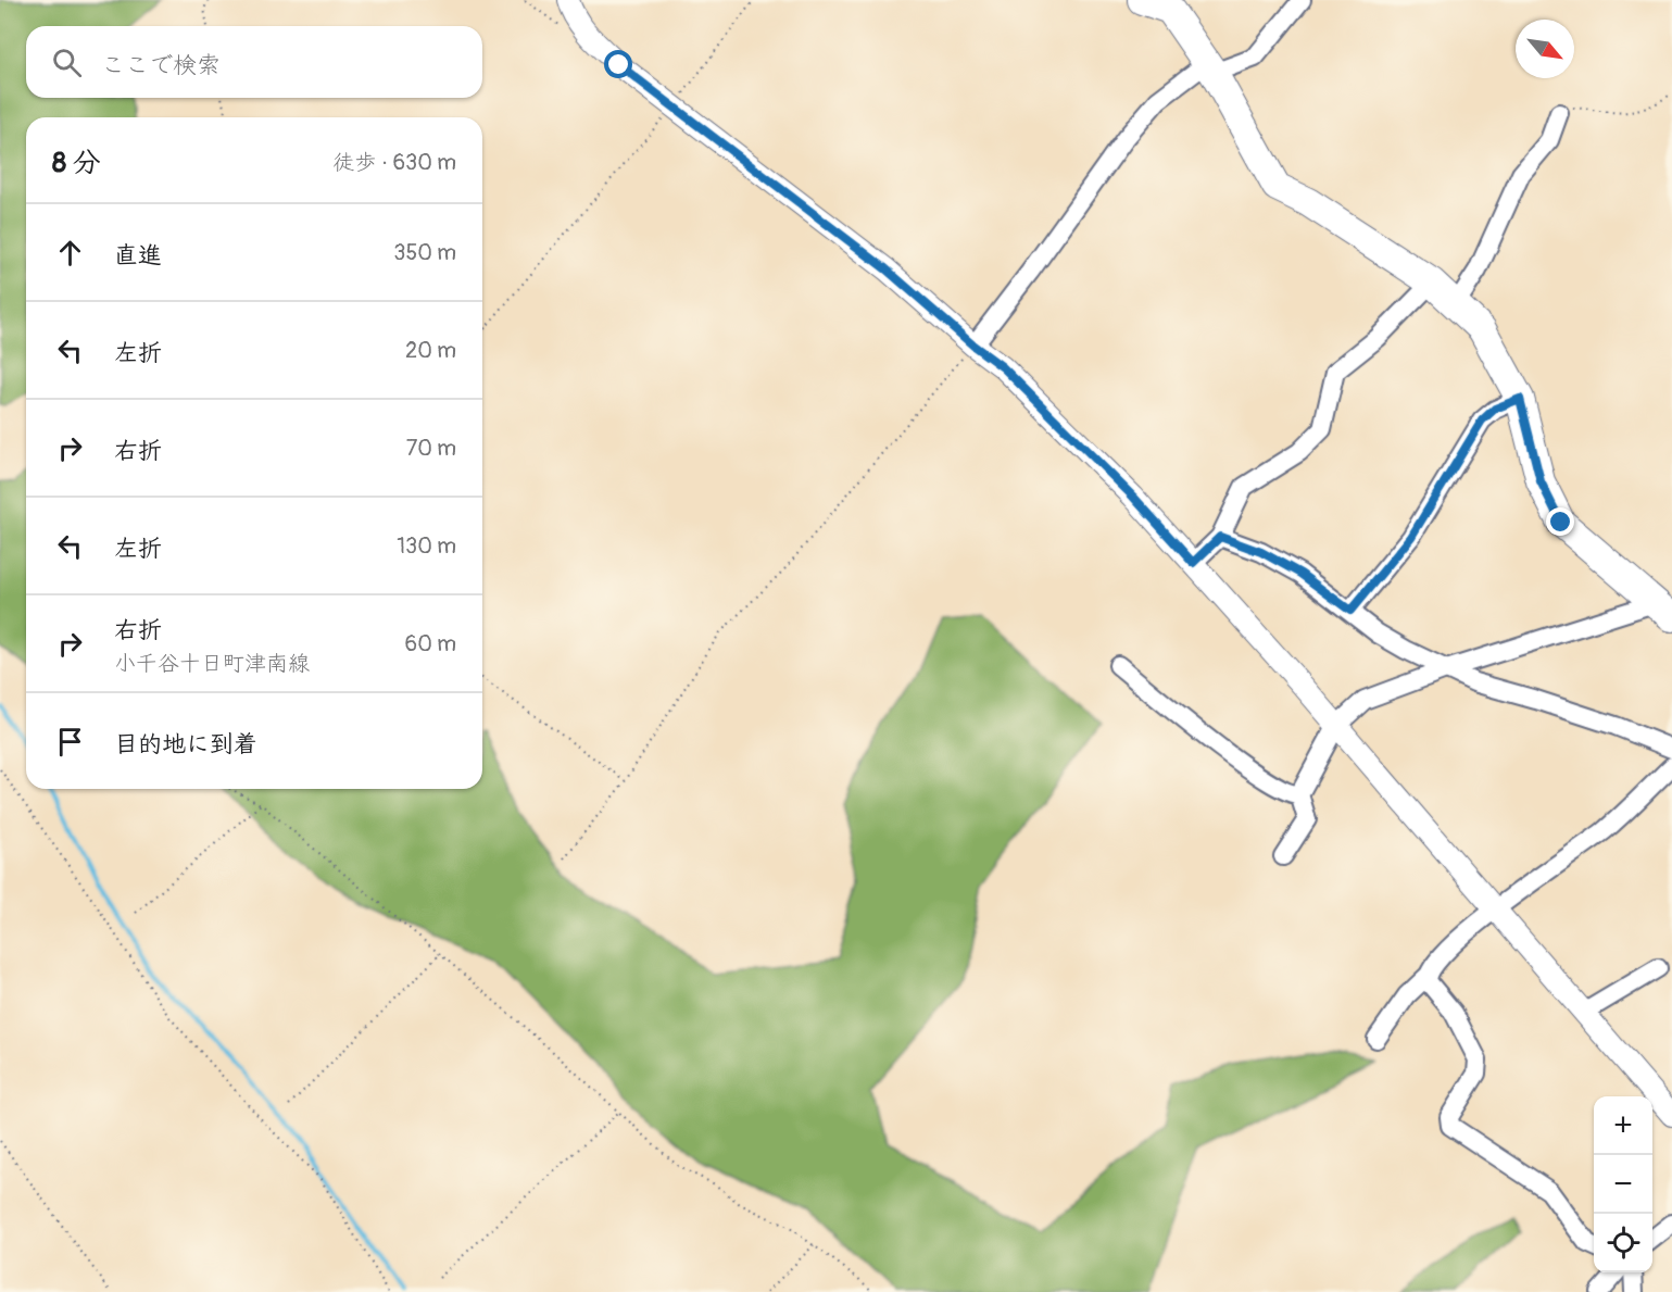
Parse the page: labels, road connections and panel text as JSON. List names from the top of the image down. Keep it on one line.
{"north":"bottom right","page":{"search":"ここで検索","heading":["8 分","徒歩 · 630 m"],"list":[["直進","350 m"],["左折","20 m"],["右折","70 m"],["左折","130 m"],["右折","小千谷十日町津南線","60 m"],"目的地に到着"],"map_buttons":["+","−"]}}
